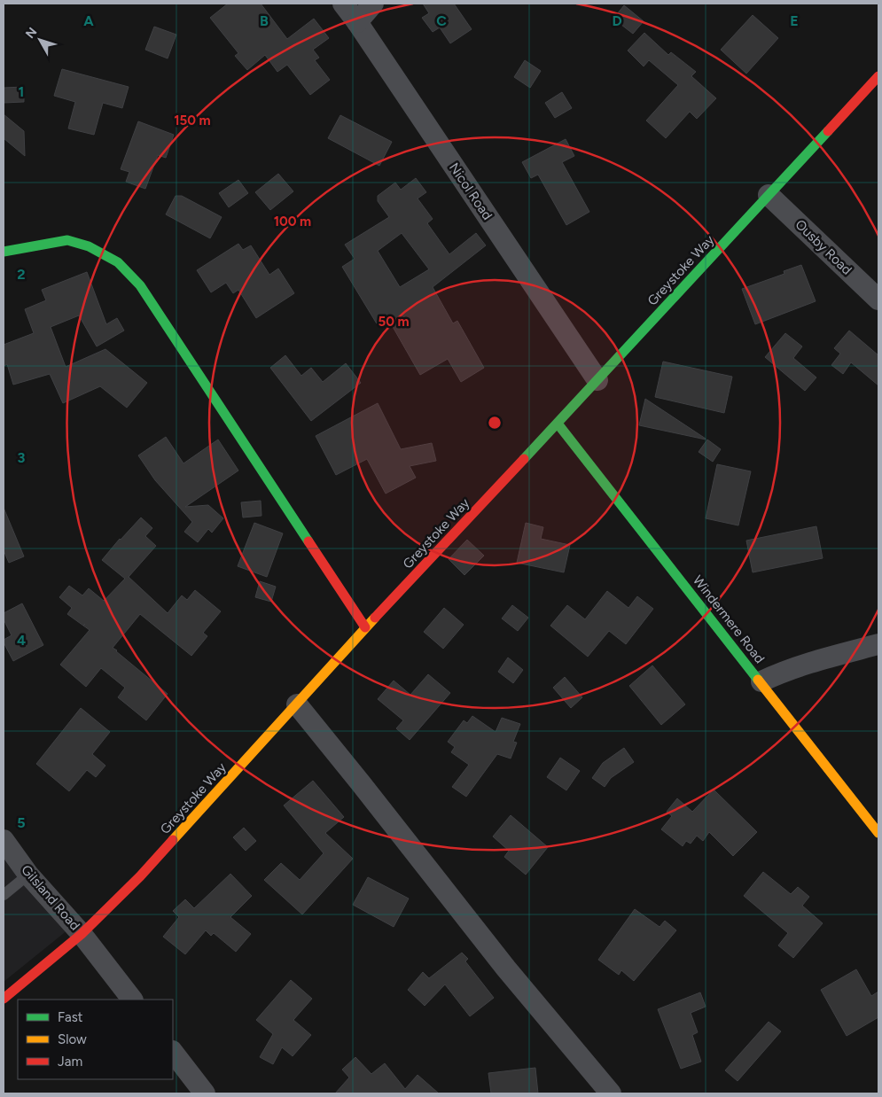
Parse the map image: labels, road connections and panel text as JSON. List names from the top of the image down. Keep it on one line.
{"streets":{"street":["Nicol Road","Ousby Road","Greystoke Way","Windermere Road","Gilsland Road"]},"crossings":[["Nicol Road","Greystoke Way"],["Ousby Road","Greystoke Way"],["Greystoke Way","Windermere Road"],["Greystoke Way","Gilsland Road"]],"legend":["Fast","Slow","Jam"],"north":"top left","grid":{"columns":["A","B","C","D","E"],"rows":["1","2","3","4","5"]},"rings":["150 m","100 m","50 m"]}
